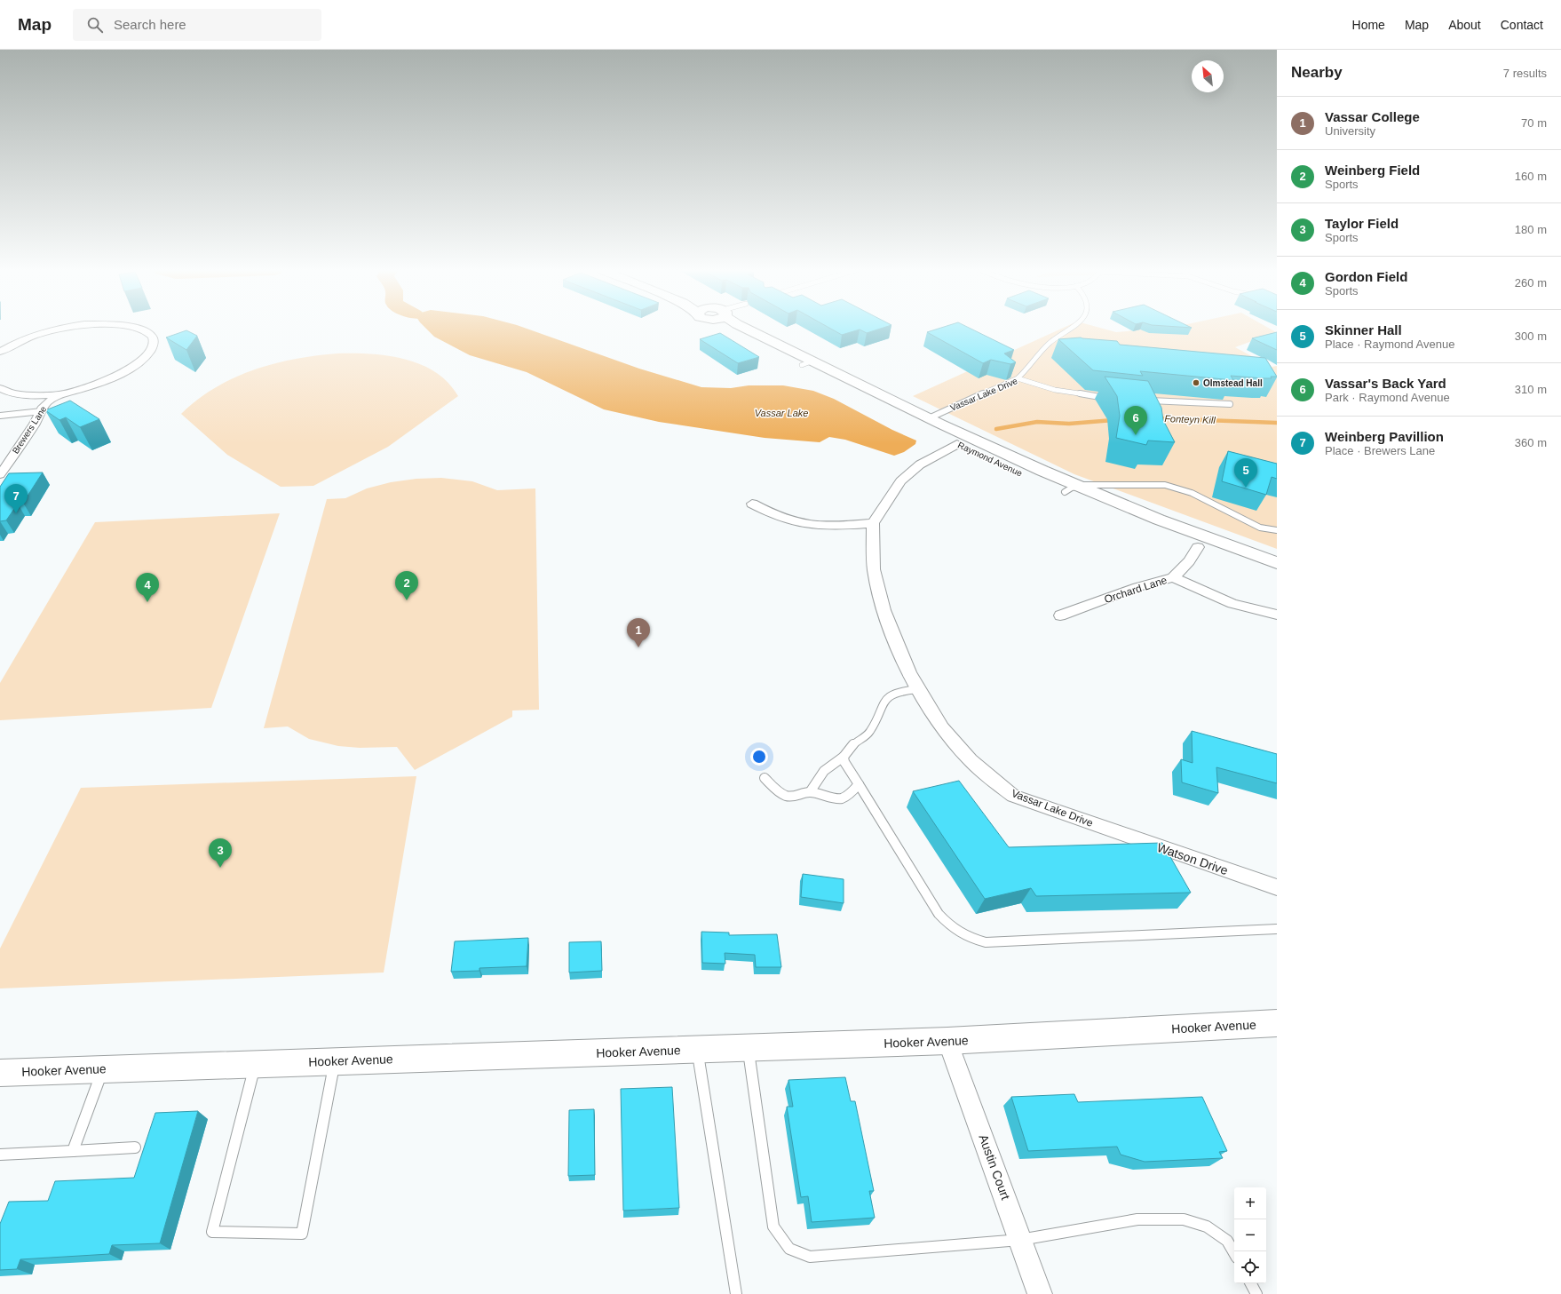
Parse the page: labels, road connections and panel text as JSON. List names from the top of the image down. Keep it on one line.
{"streets":{"main road":["Raymond Avenue"],"street":["Vassar Lake Drive","Brewers Lane","Orchard Lane","Watson Drive","Hooker Avenue","Austin Court"]},"crossings":[["Vassar Lake Drive","Raymond Avenue"],["Vassar Lake Drive","Watson Drive"],["Raymond Avenue","Orchard Lane"],["Hooker Avenue","Austin Court"]],"water":["Vassar Lake","Fonteyn Kill"],"places":["Olmstead Hall"],"north":"top left","page":{"header":"Map","search":"Search here","nav":["Home","Map","About","Contact"],"heading":["Nearby","7 results"],"list":[{"mark":"1","name":"Vassar College","note":"University","value":"70 m"},{"mark":"2","name":"Weinberg Field","note":"Sports","value":"160 m"},{"mark":"3","name":"Taylor Field","note":"Sports","value":"180 m"},{"mark":"4","name":"Gordon Field","note":"Sports","value":"260 m"},{"mark":"5","name":"Skinner Hall","note":"Place · Raymond Avenue","value":"300 m"},{"mark":"6","name":"Vassar's Back Yard","note":"Park · Raymond Avenue","value":"310 m"},{"mark":"7","name":"Weinberg Pavillion","note":"Place · Brewers Lane","value":"360 m"}],"pins":["6","5","7","2","4","1","3"],"map_buttons":["+","−"]}}
